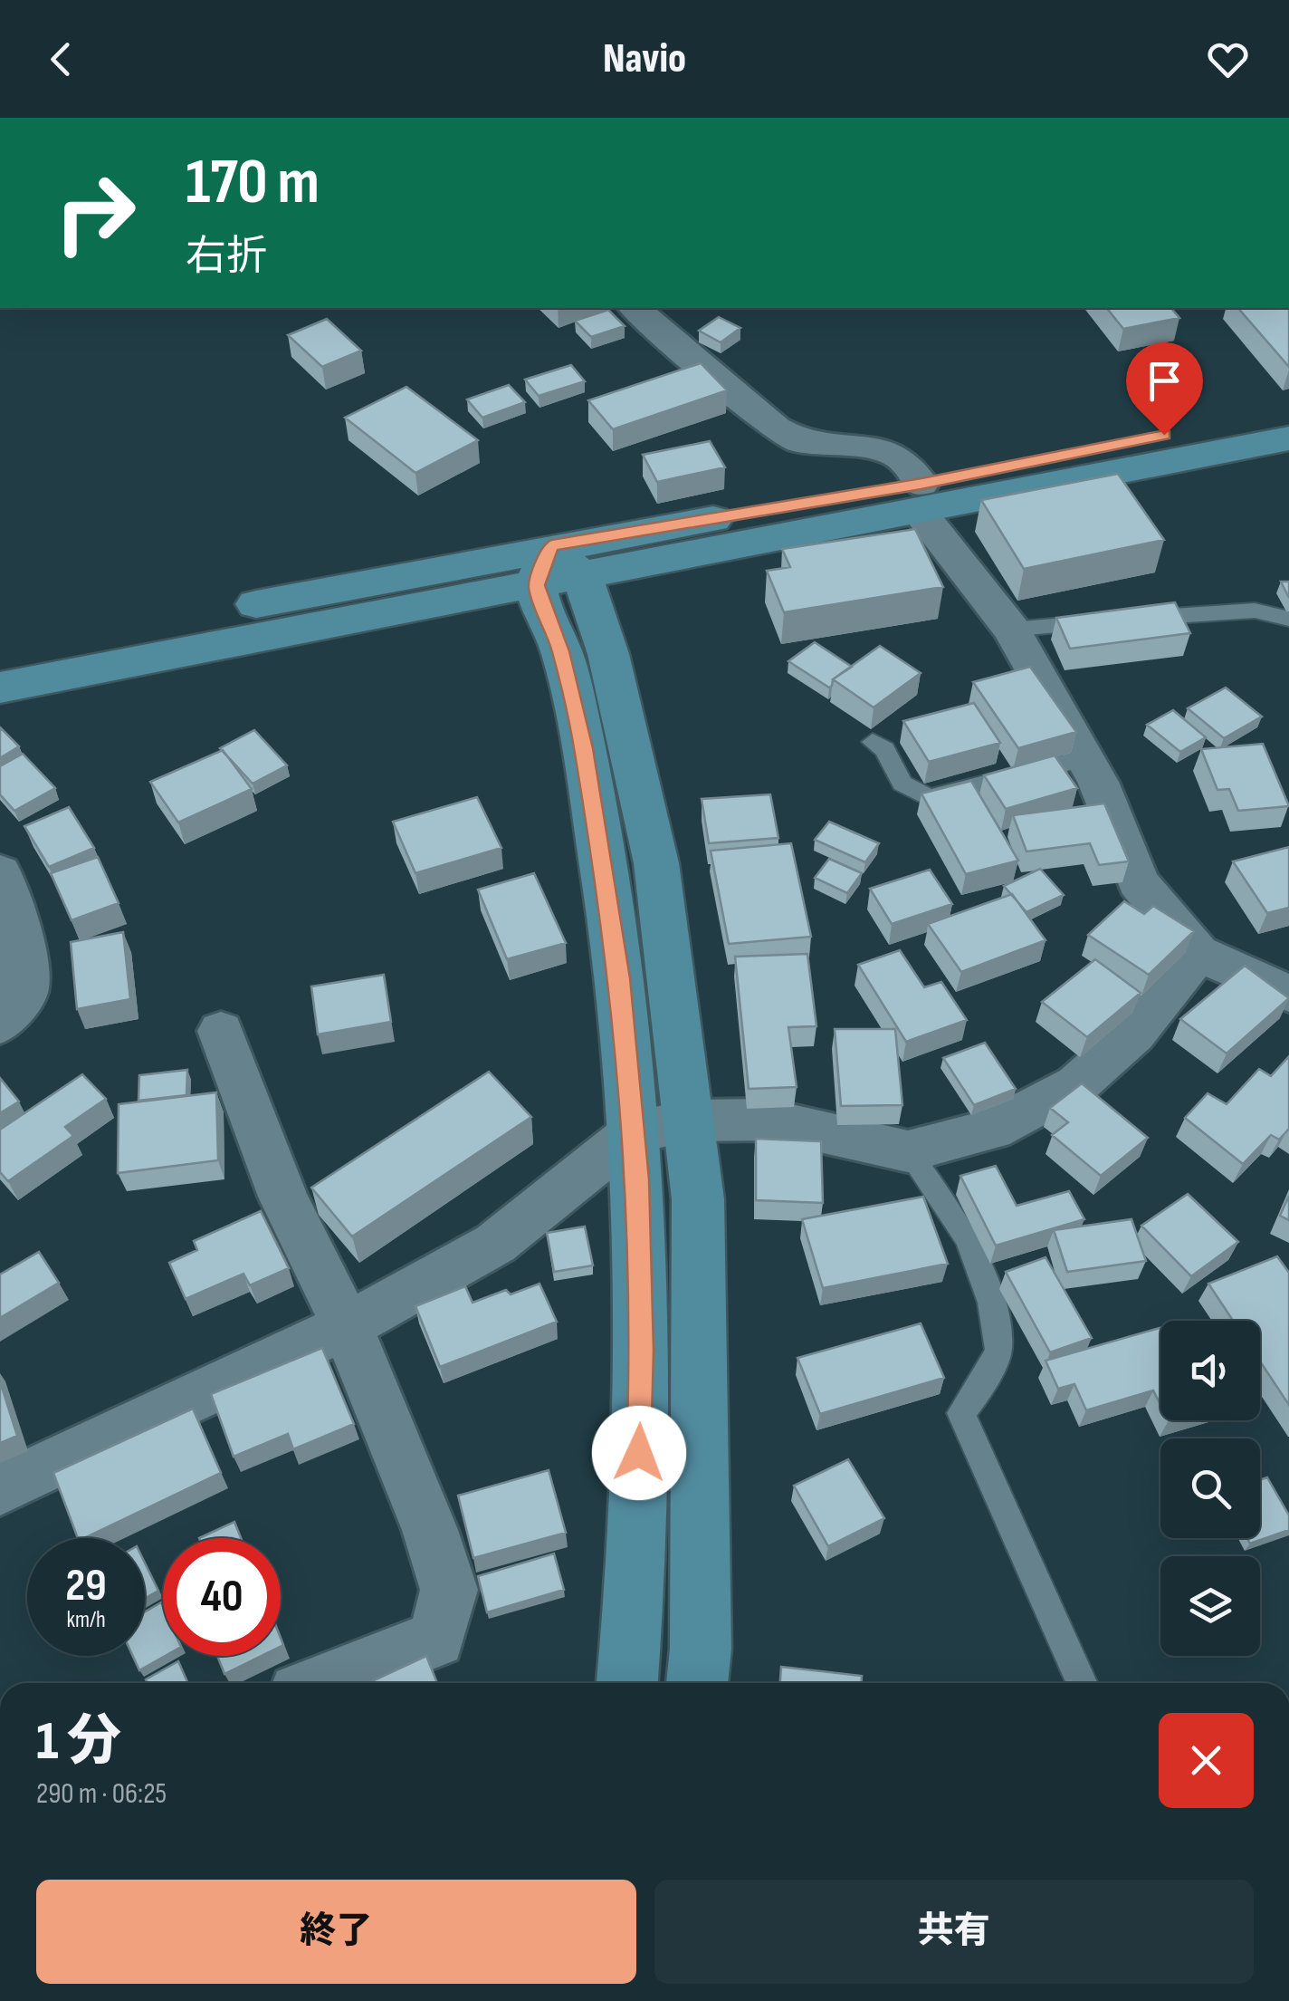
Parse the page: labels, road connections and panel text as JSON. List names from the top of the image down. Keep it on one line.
{"page":{"header":"Navio","turn":["170 m","右折"],"speed":"29 km/h","limit":"40","heading":["1 分","290 m · 06:25"],"buttons":["終了","共有"]}}
